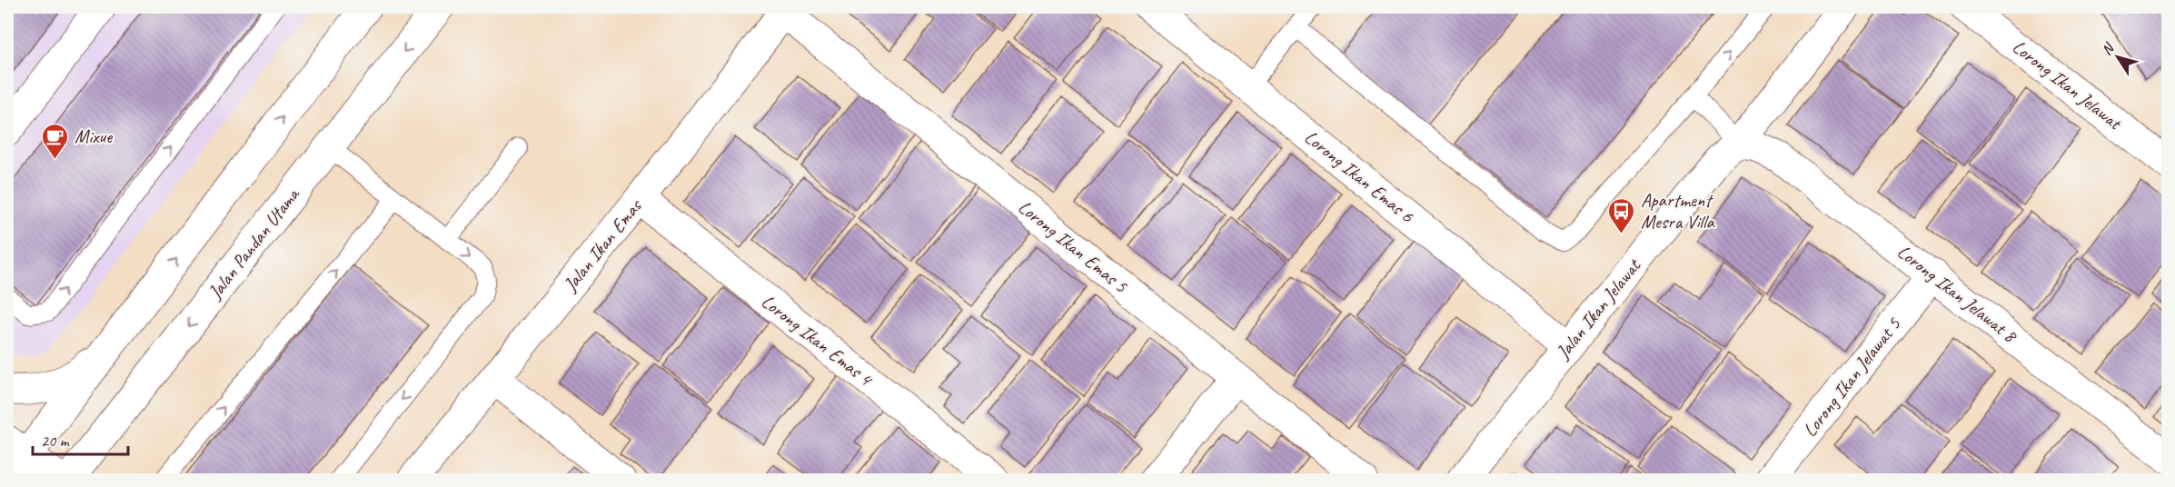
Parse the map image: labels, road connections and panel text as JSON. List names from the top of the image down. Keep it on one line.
{"streets":{"street":["Lorong Ikan Jelawat","Lorong Ikan Emas 6","Jalan Pandan Utama","Jalan Ikan Emas","Lorong Ikan Emas 5","Lorong Ikan Jelawat 8","Jalan Ikan Jelawat","Lorong Ikan Emas 4","Lorong Ikan Jelawat 5"]},"crossings":[["Lorong Ikan Emas 6","Jalan Ikan Jelawat"],["Jalan Ikan Emas","Lorong Ikan Emas 5"],["Jalan Ikan Emas","Lorong Ikan Emas 4"],["Lorong Ikan Jelawat 8","Jalan Ikan Jelawat"],["Lorong Ikan Jelawat 8","Lorong Ikan Jelawat 5"]],"places":{"cafe":["Mixue"],"bus stop":["Apartment Mesra Villa"]},"scale_bar":"20 m","north":"top left"}
